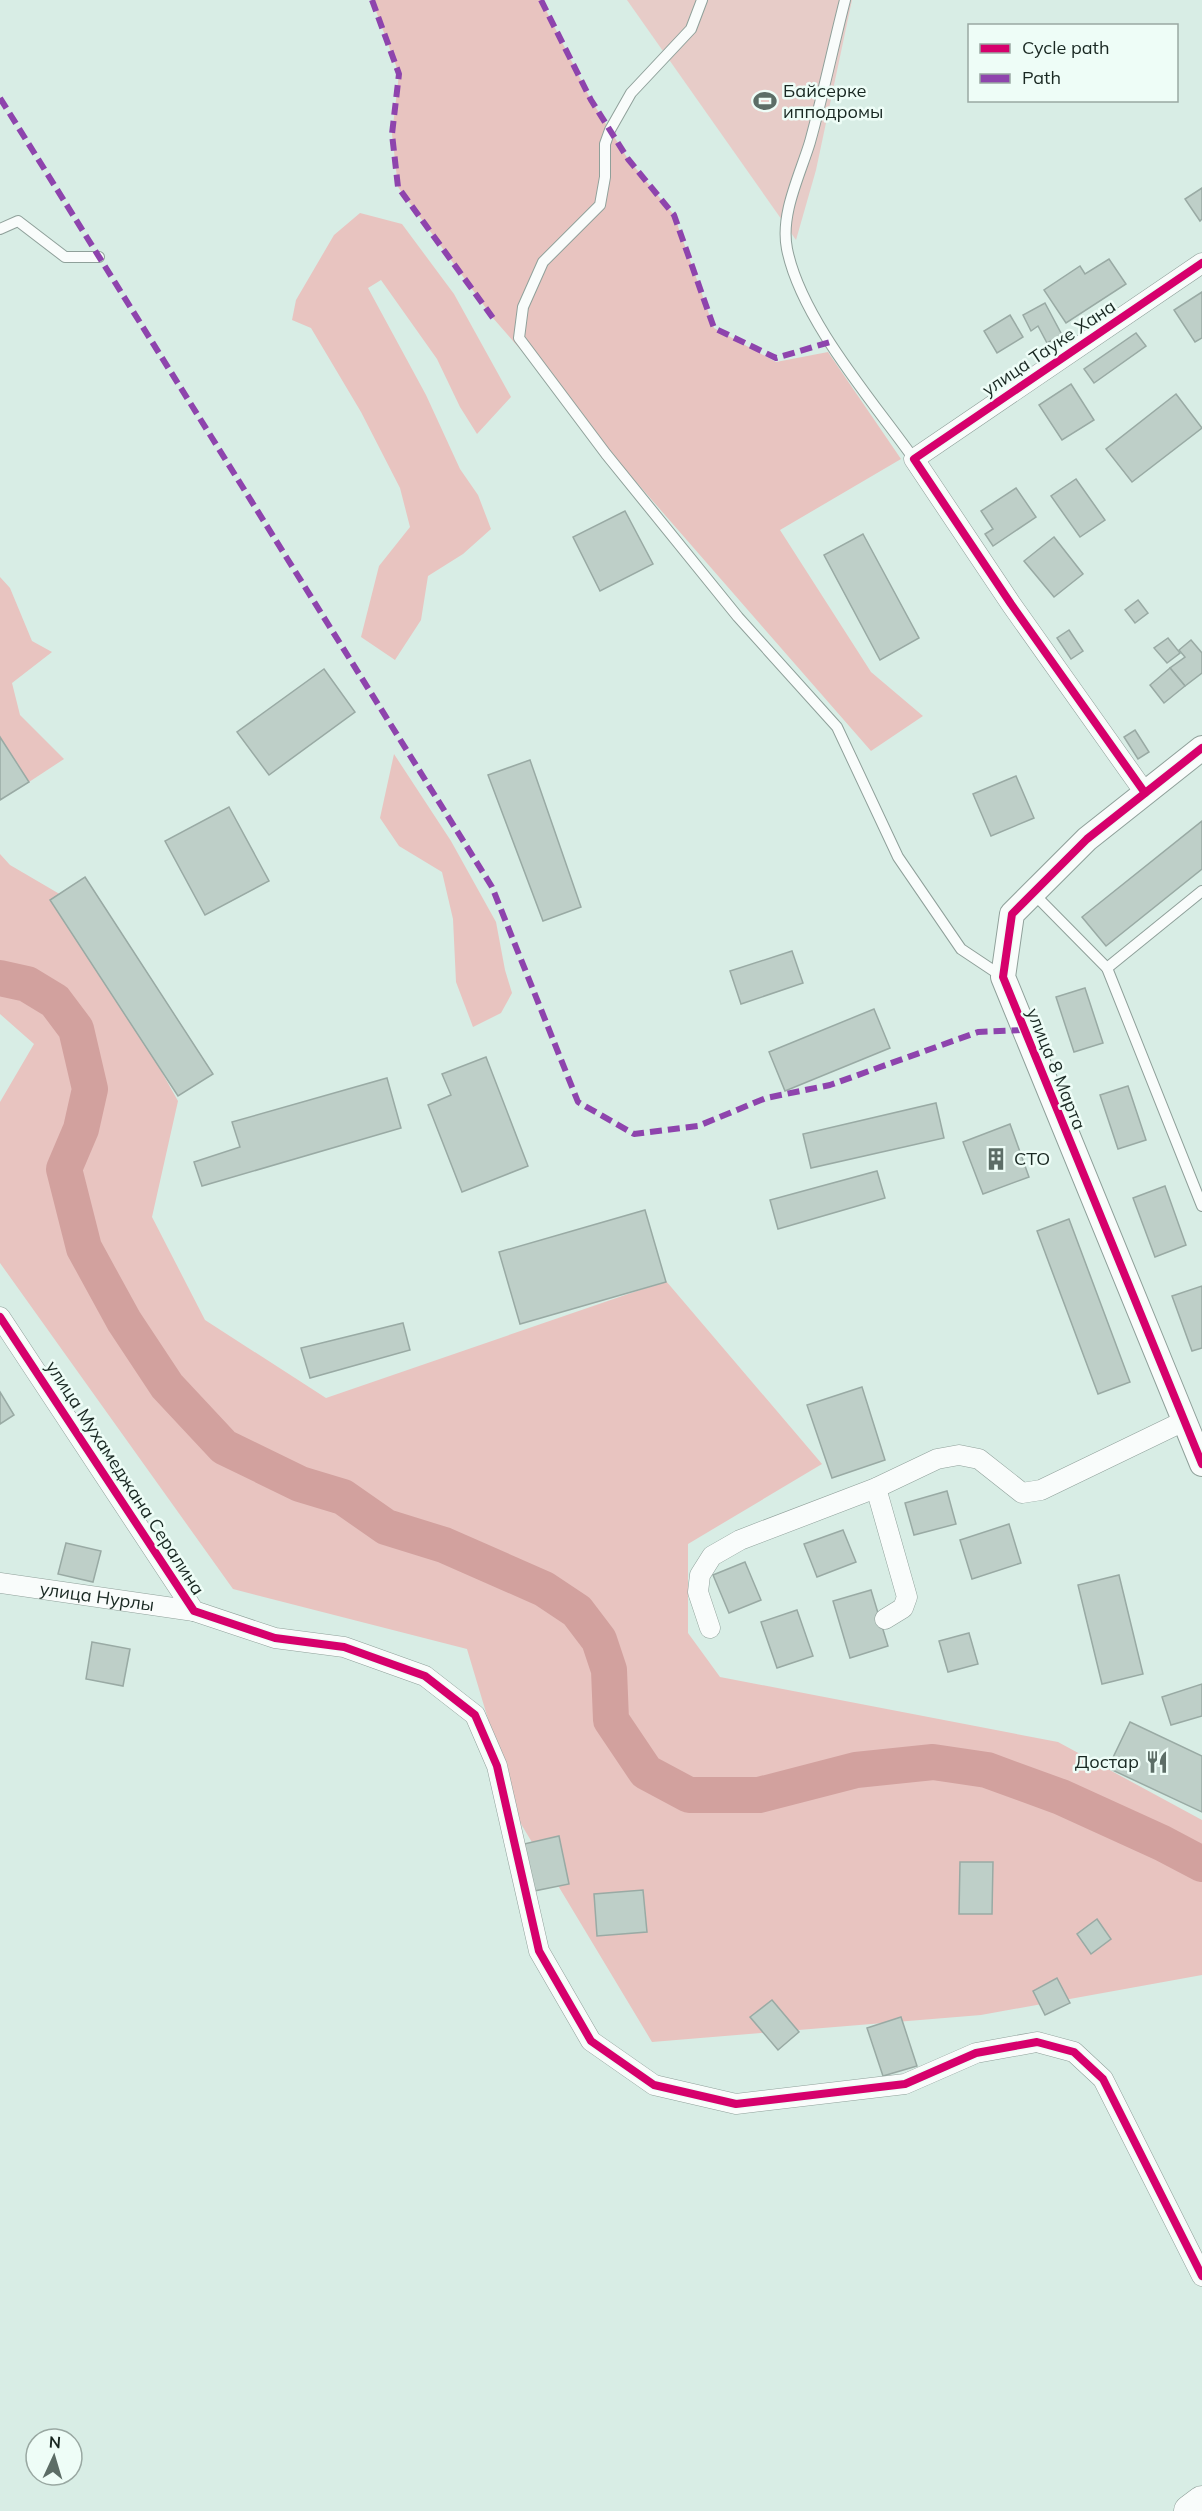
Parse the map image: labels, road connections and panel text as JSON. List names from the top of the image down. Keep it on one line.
{"streets":{"street":["улица Тауке Хана","улица 8 Марта","улица Мухамеджана Сералина","улица Нурлы"]},"crossings":[["улица Мухамеджана Сералина","улица Нурлы"]],"places":{"sports":["Байсерке ипподромы"],"building":["СТО"],"restaurant":["Достар"]},"legend":["Cycle path","Path"],"north":"top"}
